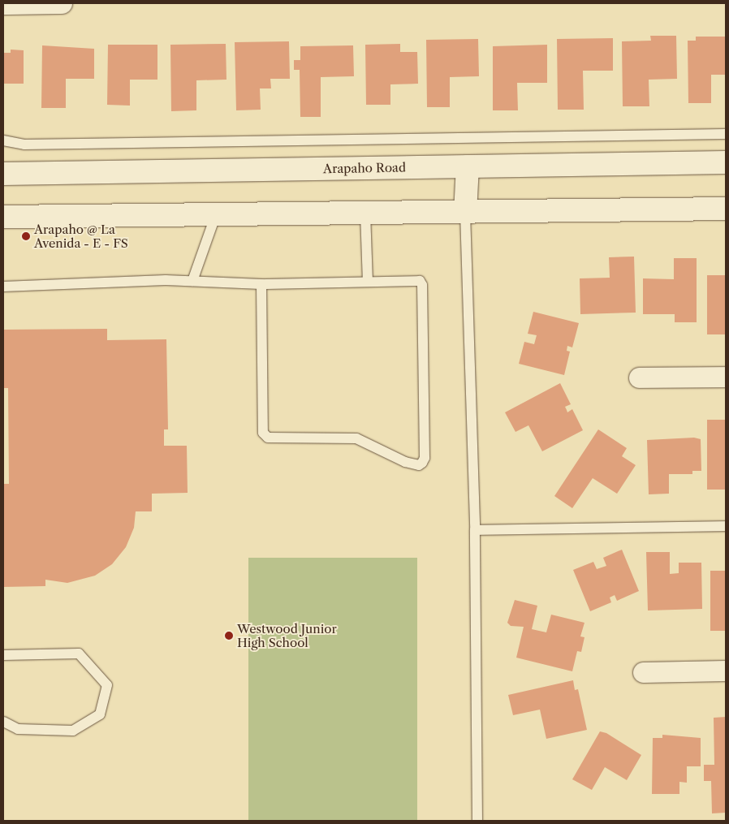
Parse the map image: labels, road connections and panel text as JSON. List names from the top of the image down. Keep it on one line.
{"streets":{"main road":["Arapaho Road"]},"places":["Arapaho @ La Avenida - E - FS","Westwood Junior High School"]}
